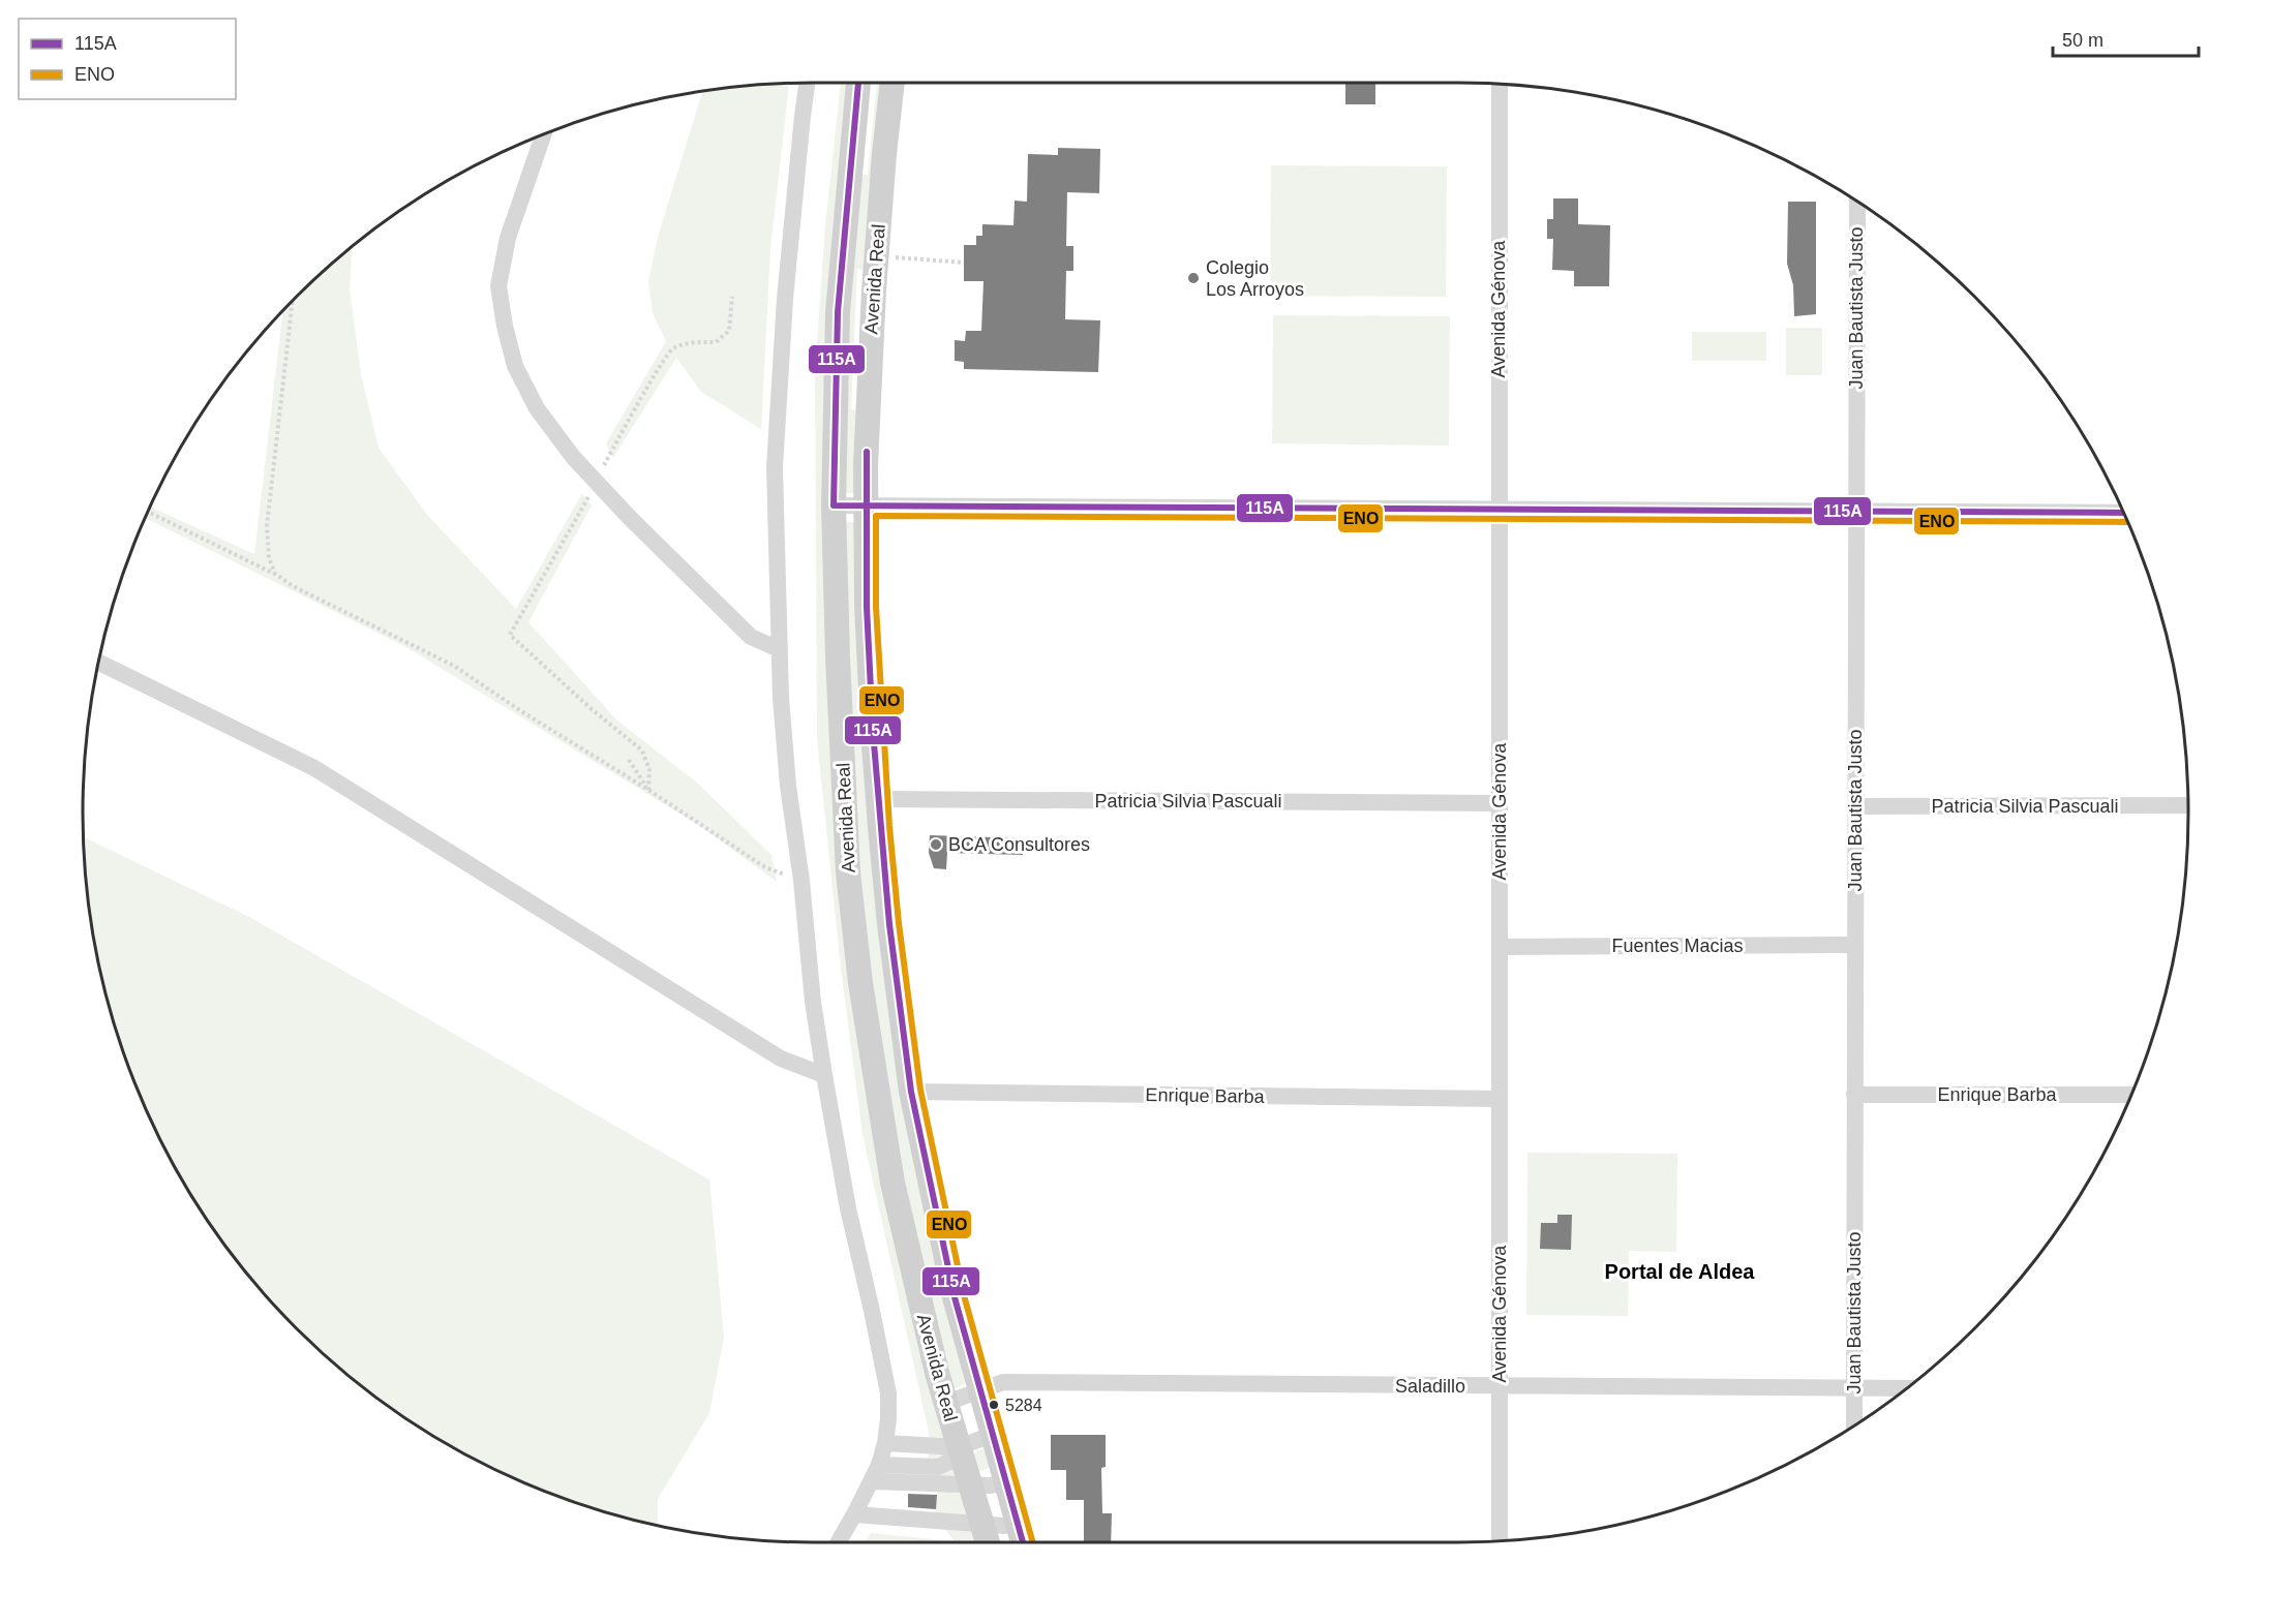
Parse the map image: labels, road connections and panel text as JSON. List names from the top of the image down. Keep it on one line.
{"streets":{"main road":["Avenida Real"],"street":["Juan Bautista Justo","Avenida Génova","Patricia Silvia Pascuali","Fuentes Macias","Enrique Barba","Saladillo"]},"crossings":[["Avenida Real","Patricia Silvia Pascuali"],["Avenida Real","Enrique Barba"],["Avenida Real","Saladillo"],["Juan Bautista Justo","Patricia Silvia Pascuali"],["Juan Bautista Justo","Fuentes Macias"],["Juan Bautista Justo","Enrique Barba"],["Juan Bautista Justo","Saladillo"],["Avenida Génova","Patricia Silvia Pascuali"],["Avenida Génova","Fuentes Macias"],["Avenida Génova","Enrique Barba"],["Avenida Génova","Saladillo"]],"districts":["Portal de Aldea"],"places":["Colegio Los Arroyos","BCA Consultores","5284"],"lines":["transit line 115A","transit line ENO"],"legend":["115A","ENO"],"scale_bar":"50 m"}
